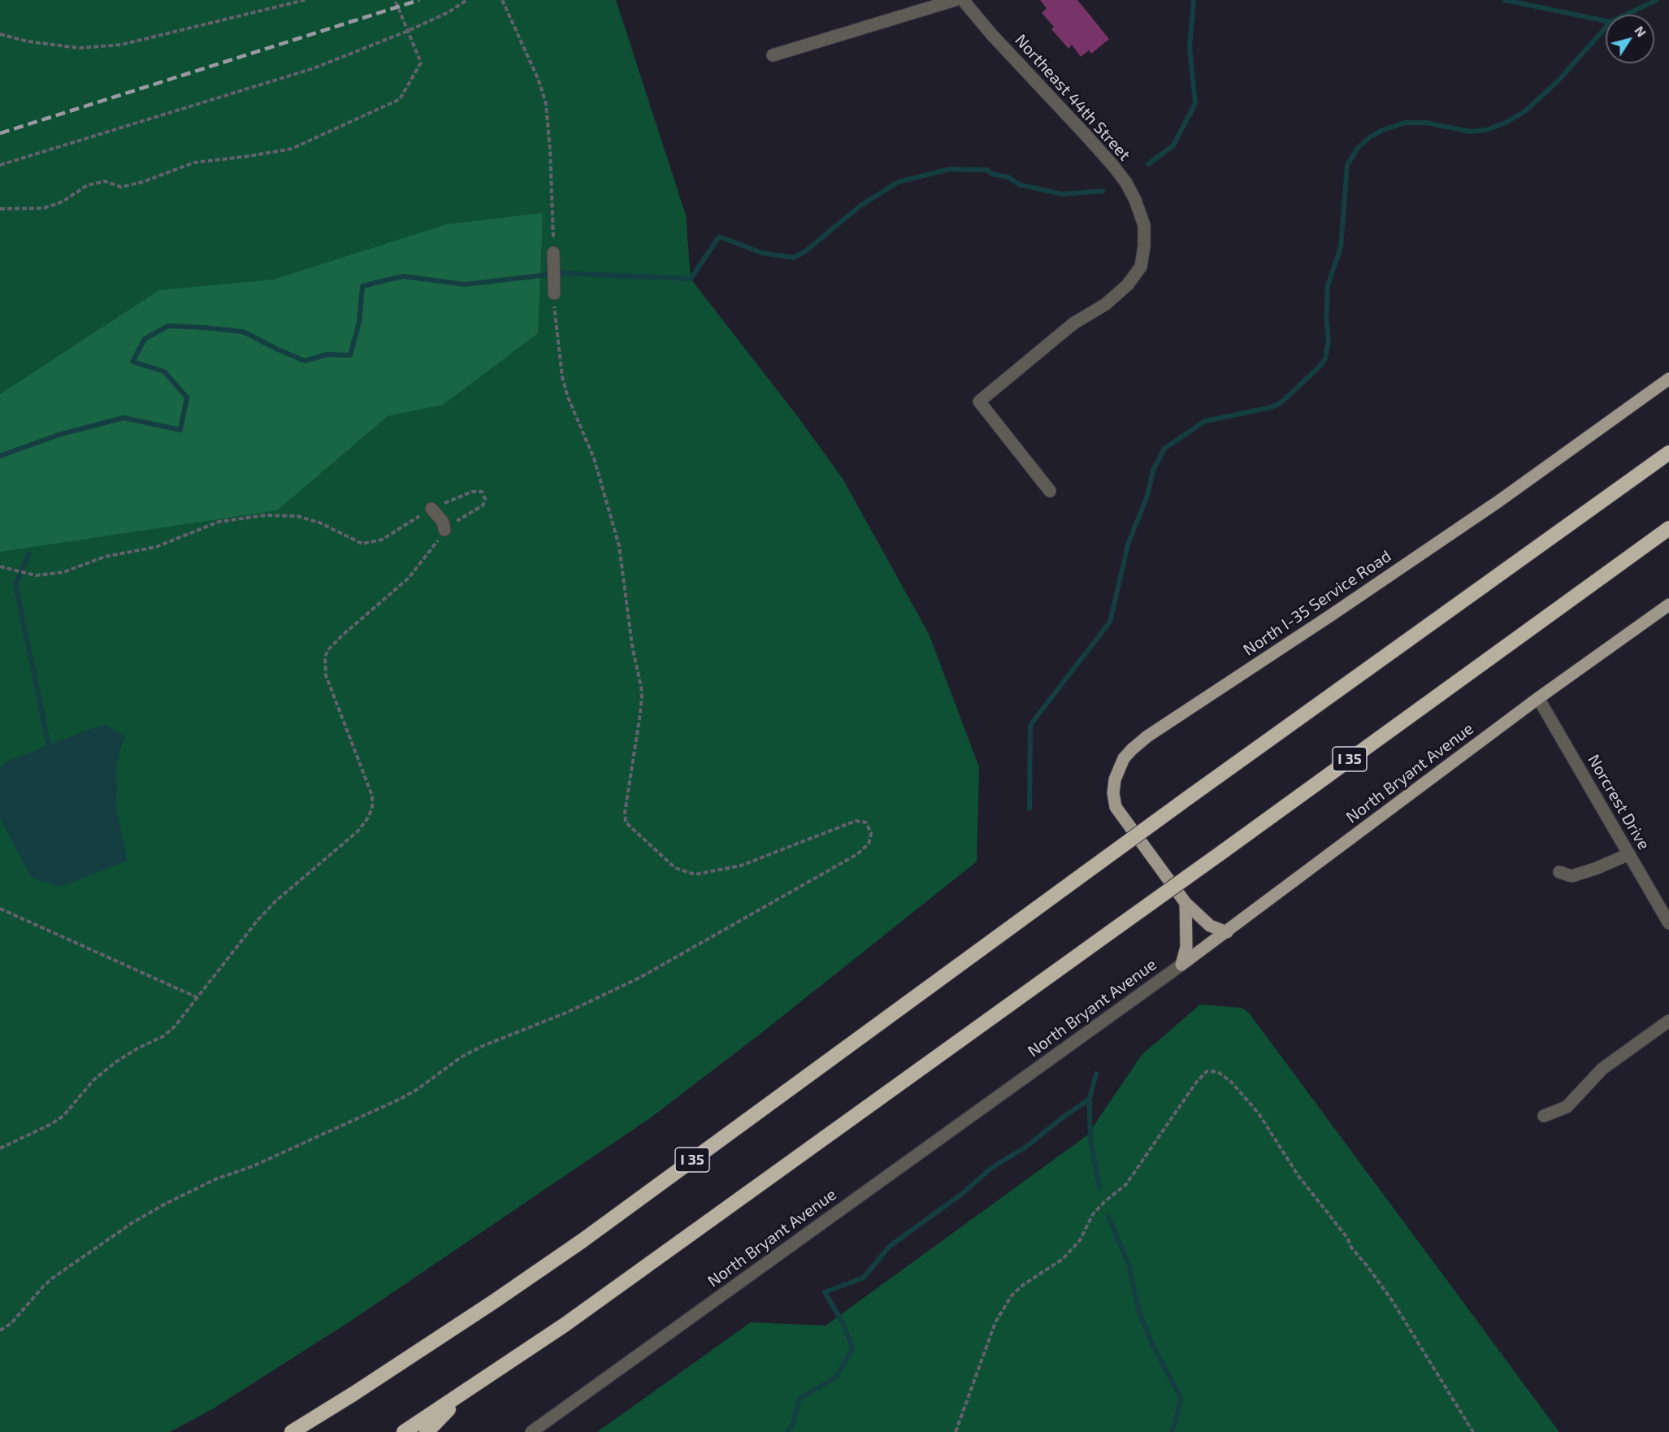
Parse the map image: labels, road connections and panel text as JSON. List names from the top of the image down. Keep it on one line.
{"streets":{"highway":["I 35"],"main road":["North I-35 Service Road","North Bryant Avenue"],"street":["Northeast 44th Street","Norcrest Drive"]},"crossings":[["North I-35 Service Road","North Bryant Avenue"],["North Bryant Avenue","Norcrest Drive"]],"north":"top right"}
